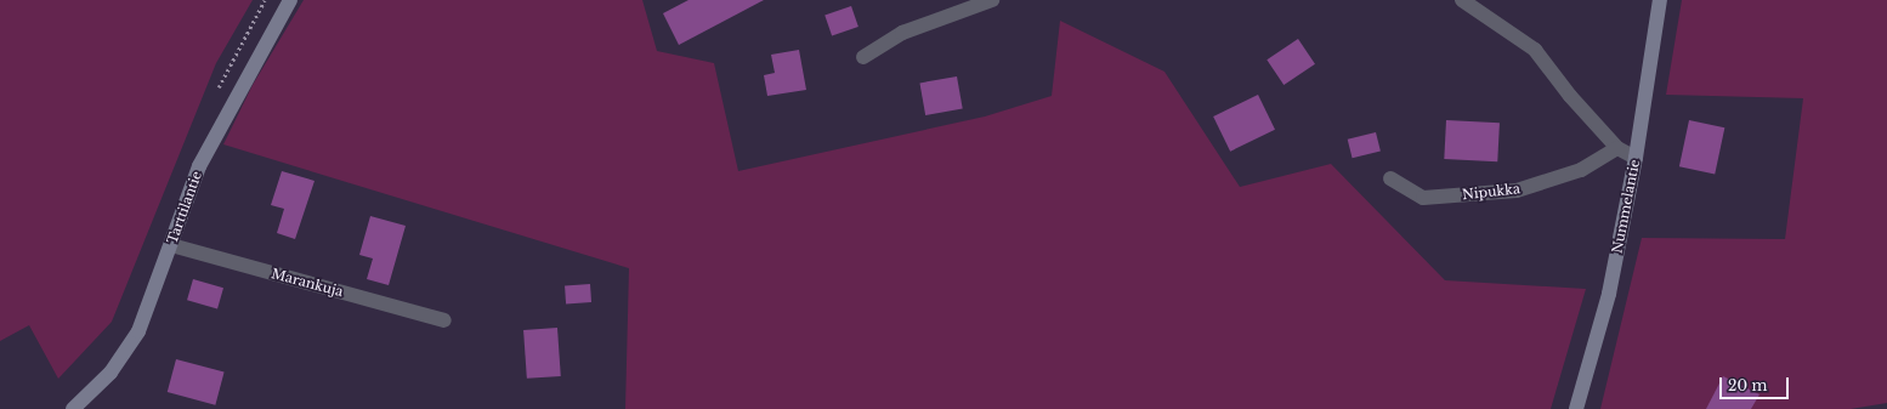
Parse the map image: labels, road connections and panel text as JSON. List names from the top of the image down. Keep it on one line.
{"streets":{"street":["Nipukka","Nummelantie","Tarttilantie","Marankuja"]},"crossings":[["Tarttilantie","Marankuja"]],"scale_bar":"20 m"}
